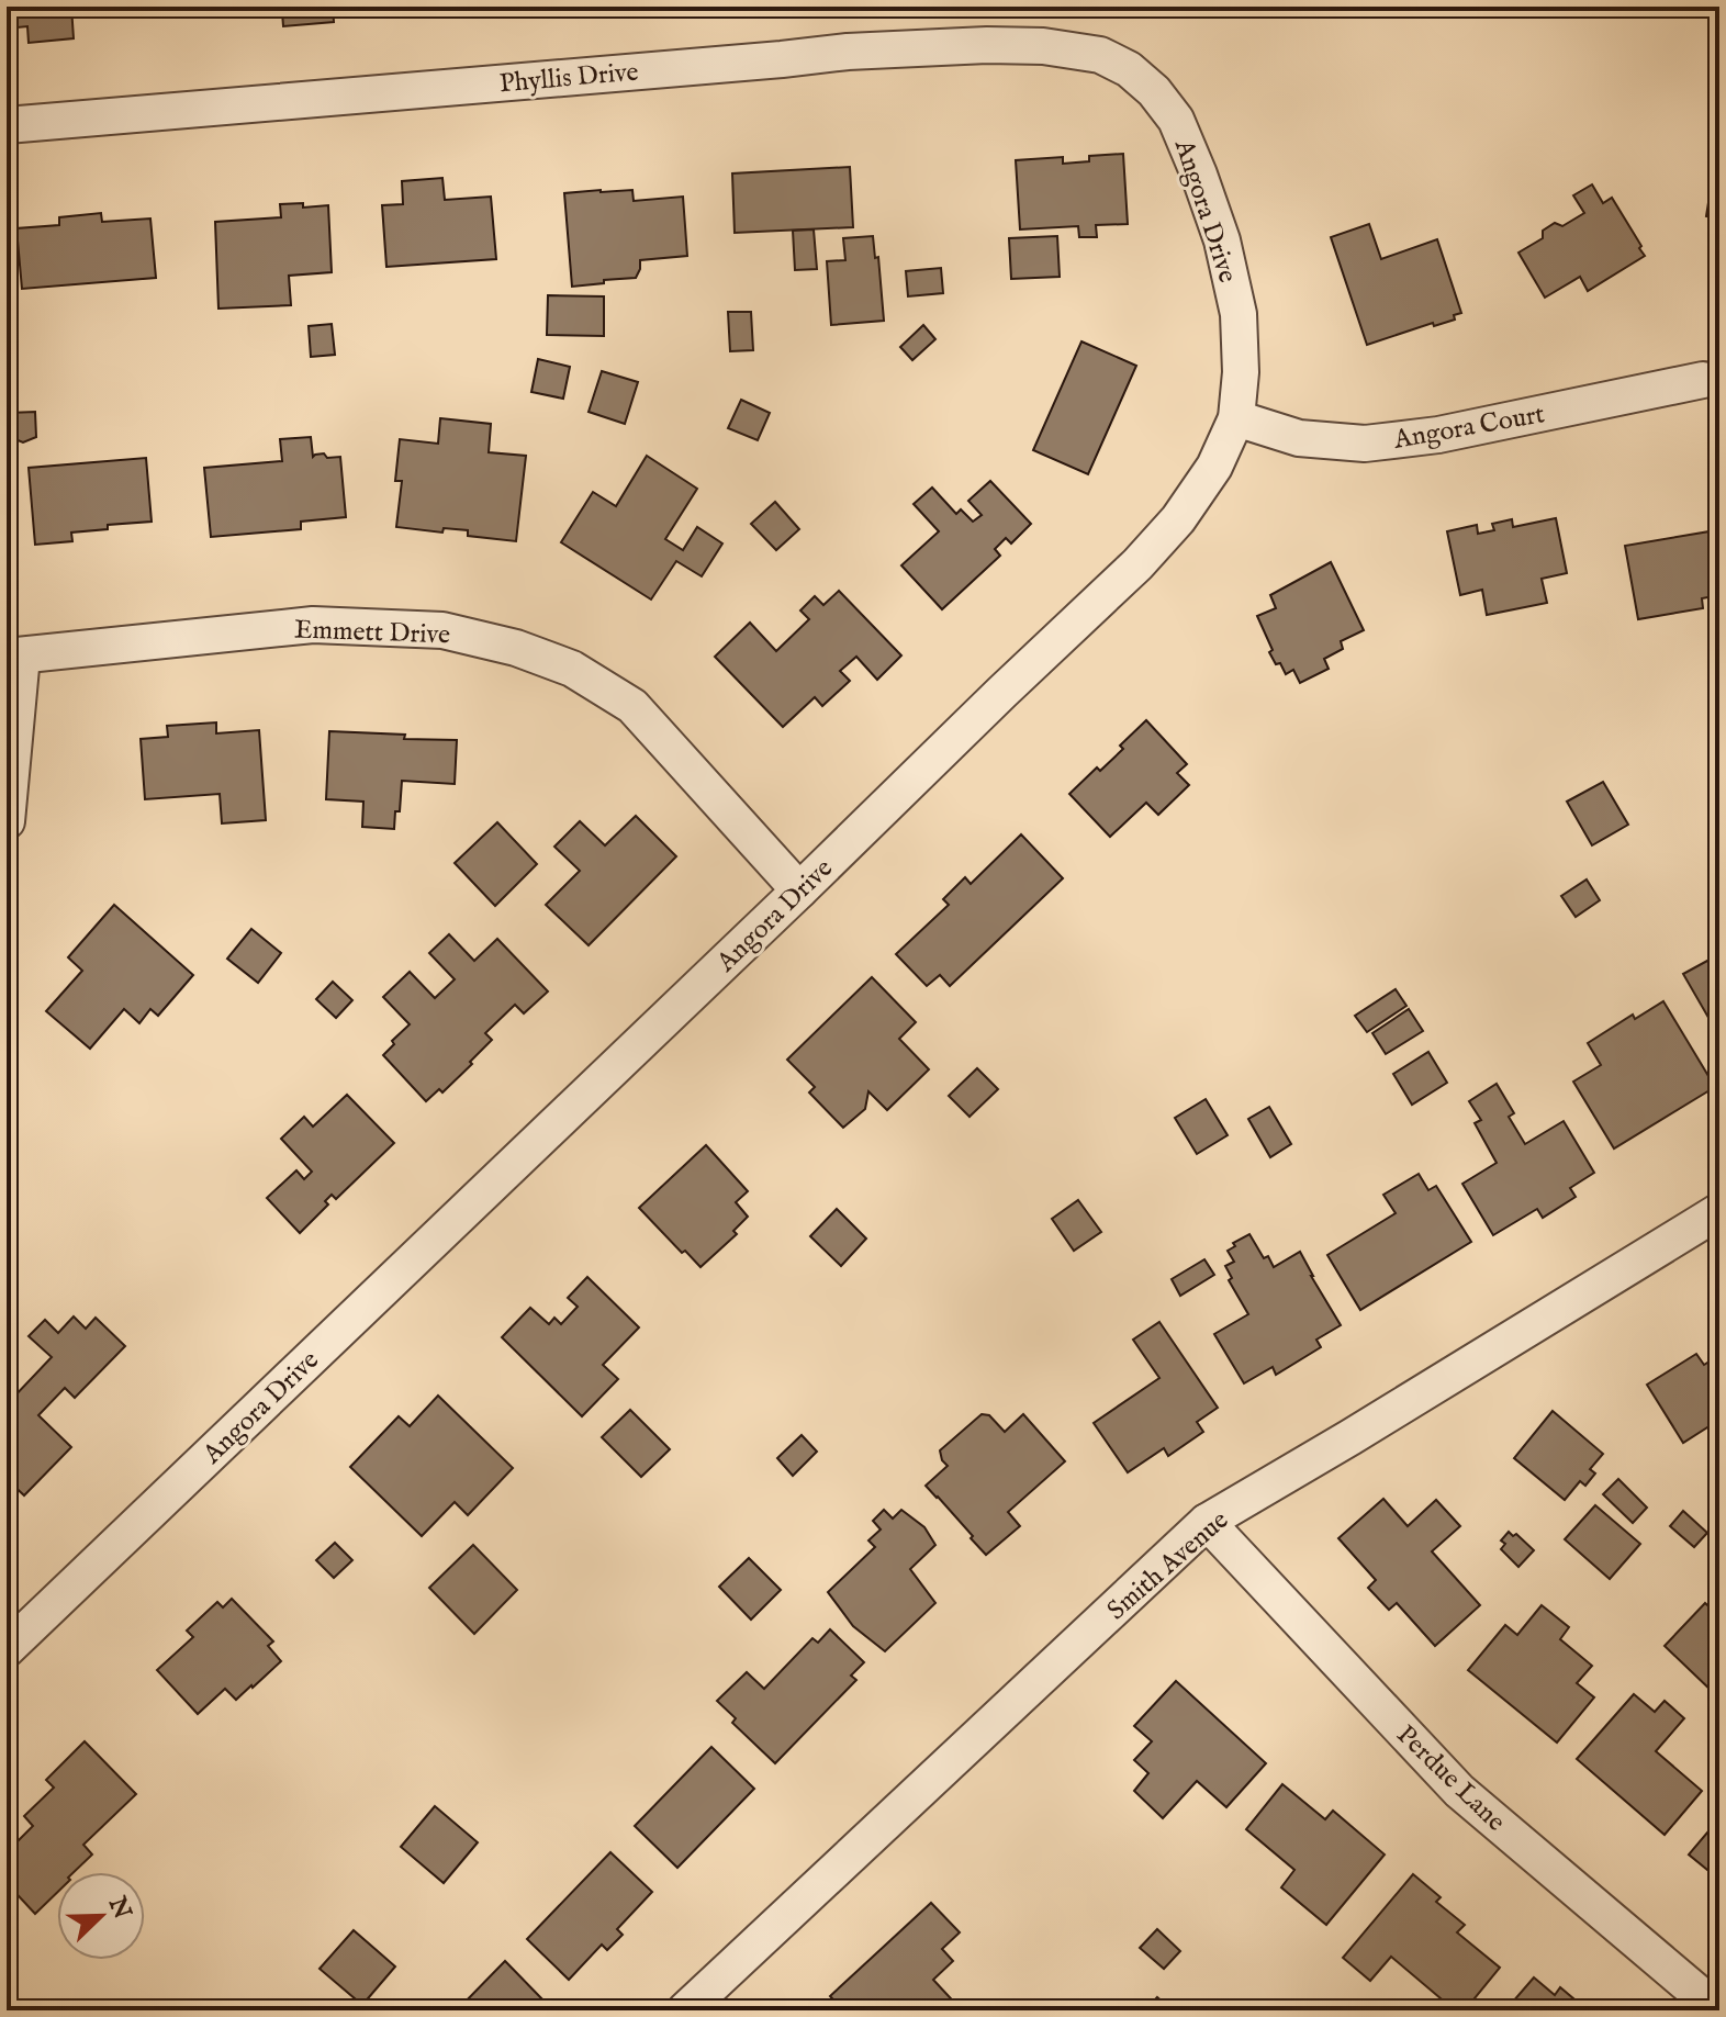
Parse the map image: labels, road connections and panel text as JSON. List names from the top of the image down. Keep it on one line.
{"streets":{"street":["Phyllis Drive","Angora Drive","Angora Court","Emmett Drive","Smith Avenue","Perdue Lane"]},"crossings":[["Phyllis Drive","Angora Drive"],["Angora Drive","Angora Court"],["Angora Drive","Emmett Drive"],["Smith Avenue","Perdue Lane"]],"north":"top right"}
